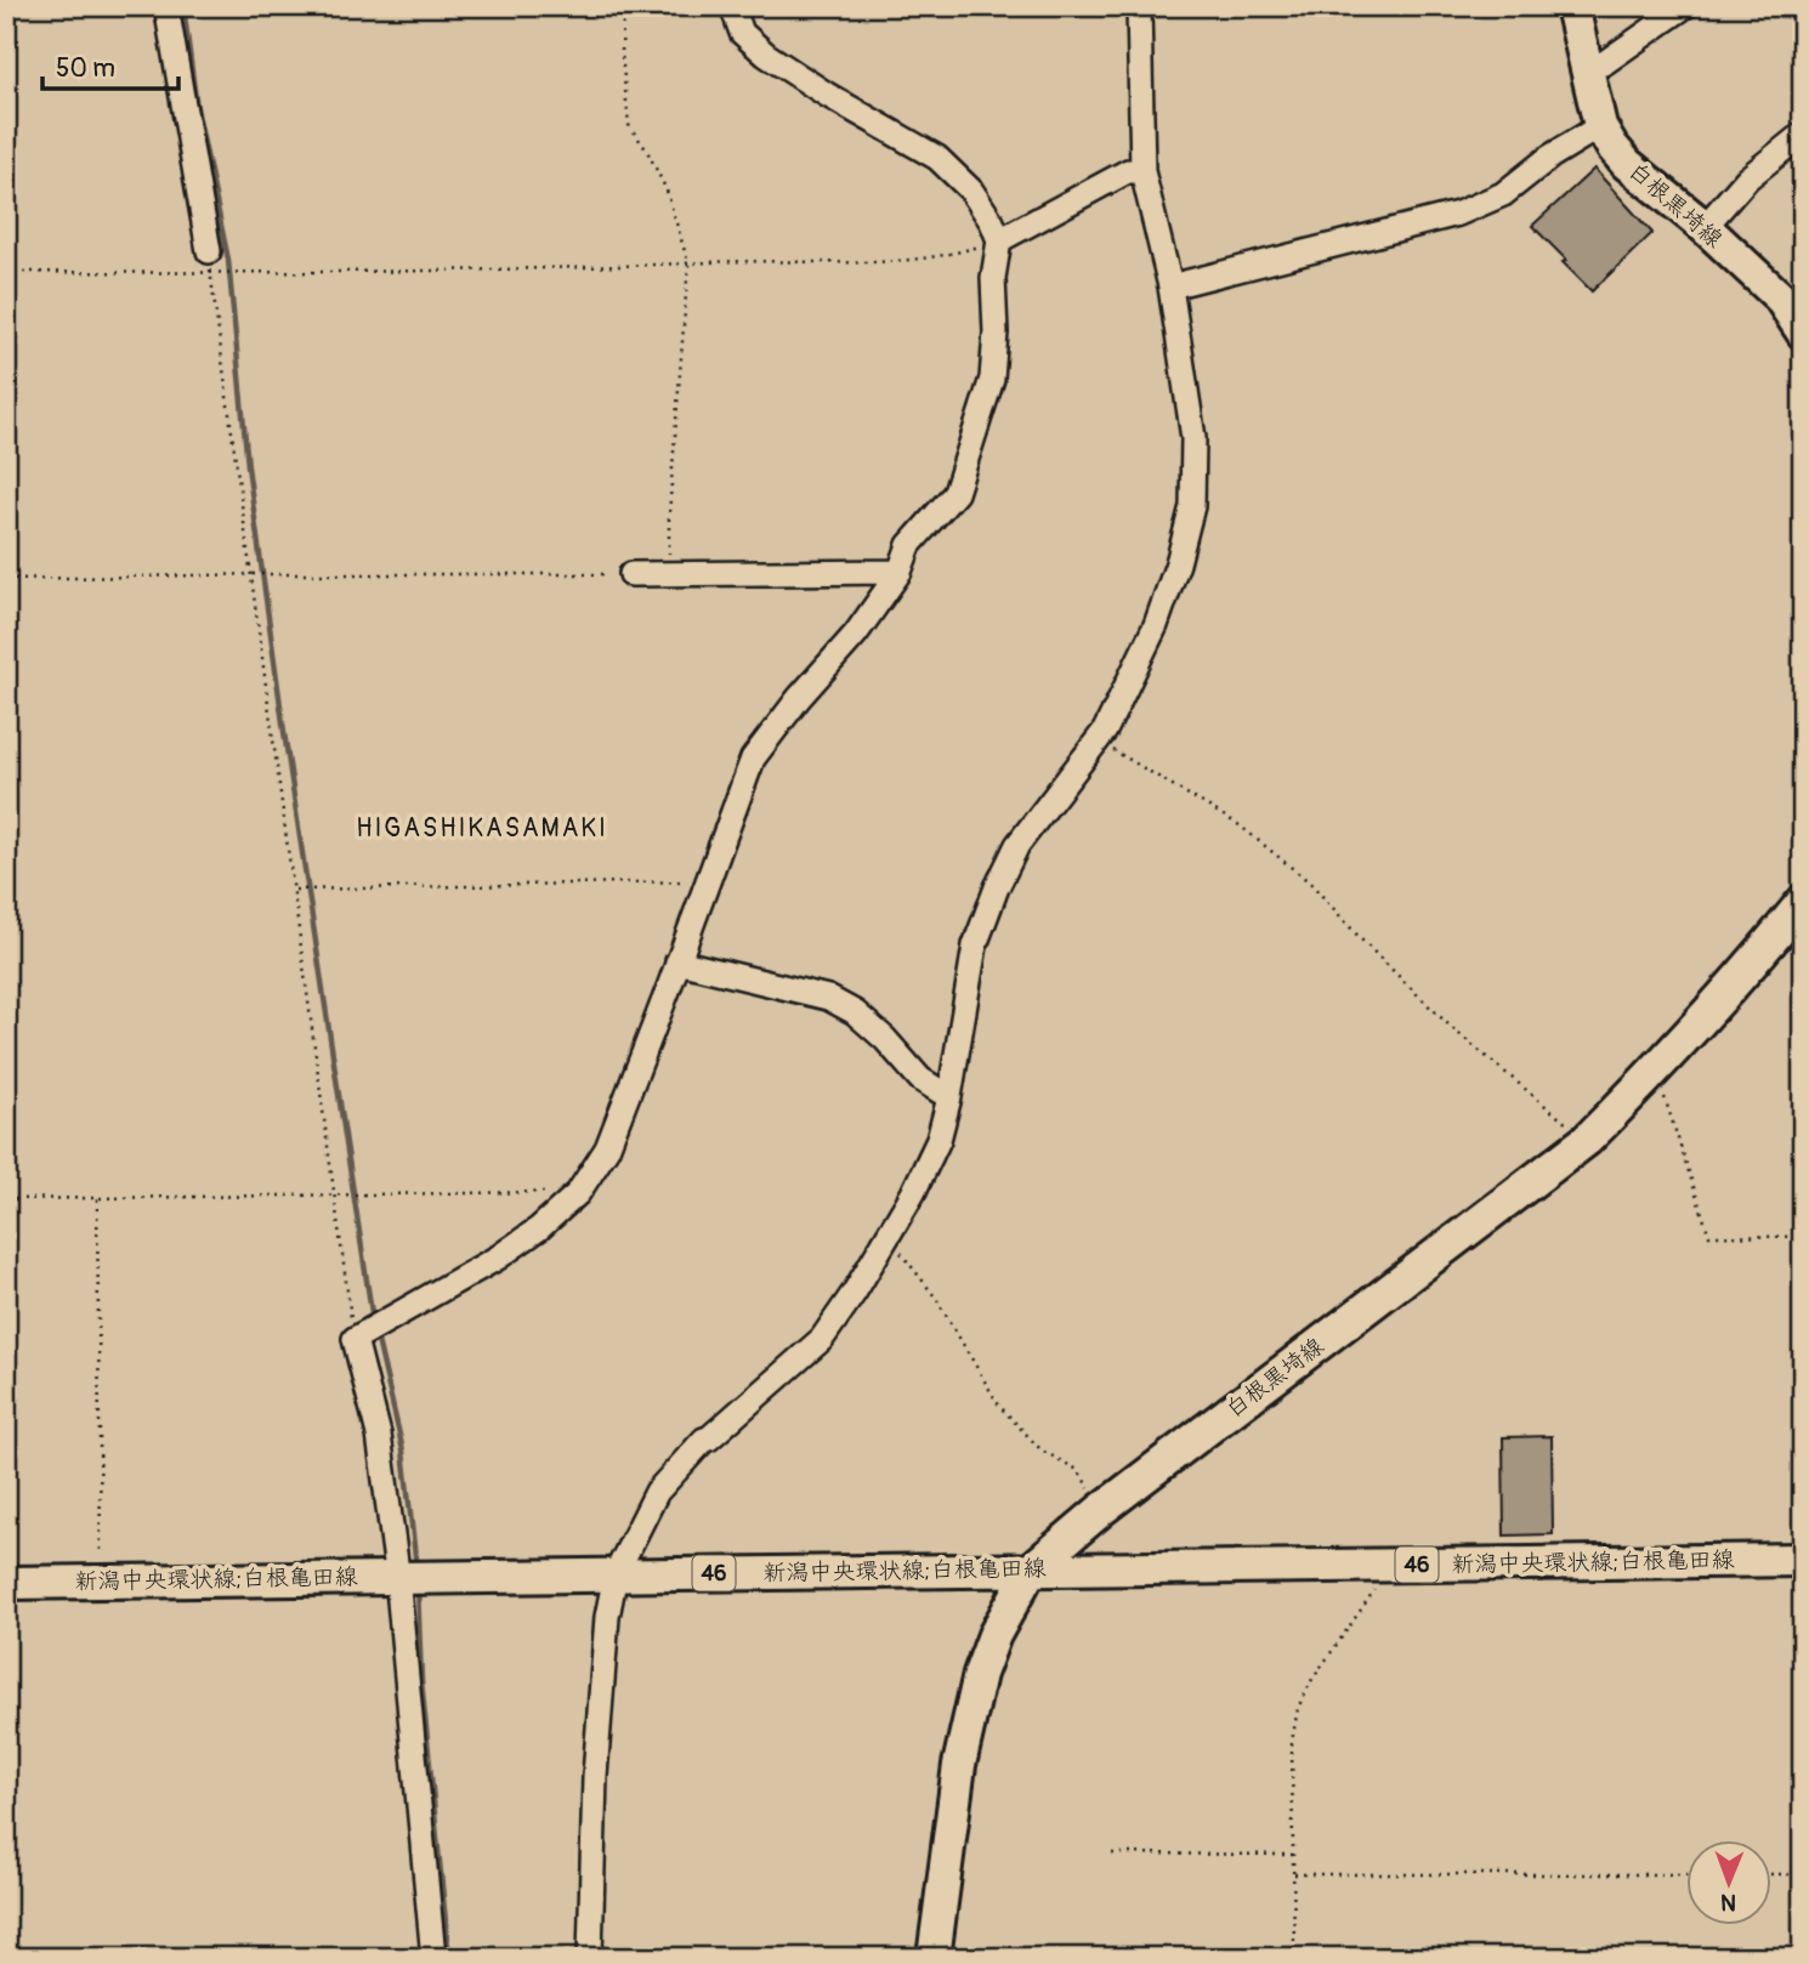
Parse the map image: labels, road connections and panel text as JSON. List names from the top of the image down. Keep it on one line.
{"streets":{"main road":["白根黒埼線","新潟中央環状線;白根亀田線","46"]},"crossings":[["白根黒埼線","新潟中央環状線;白根亀田線"]],"districts":["HIGASHIKASAMAKI"],"scale_bar":"50 m","north":"bottom"}
